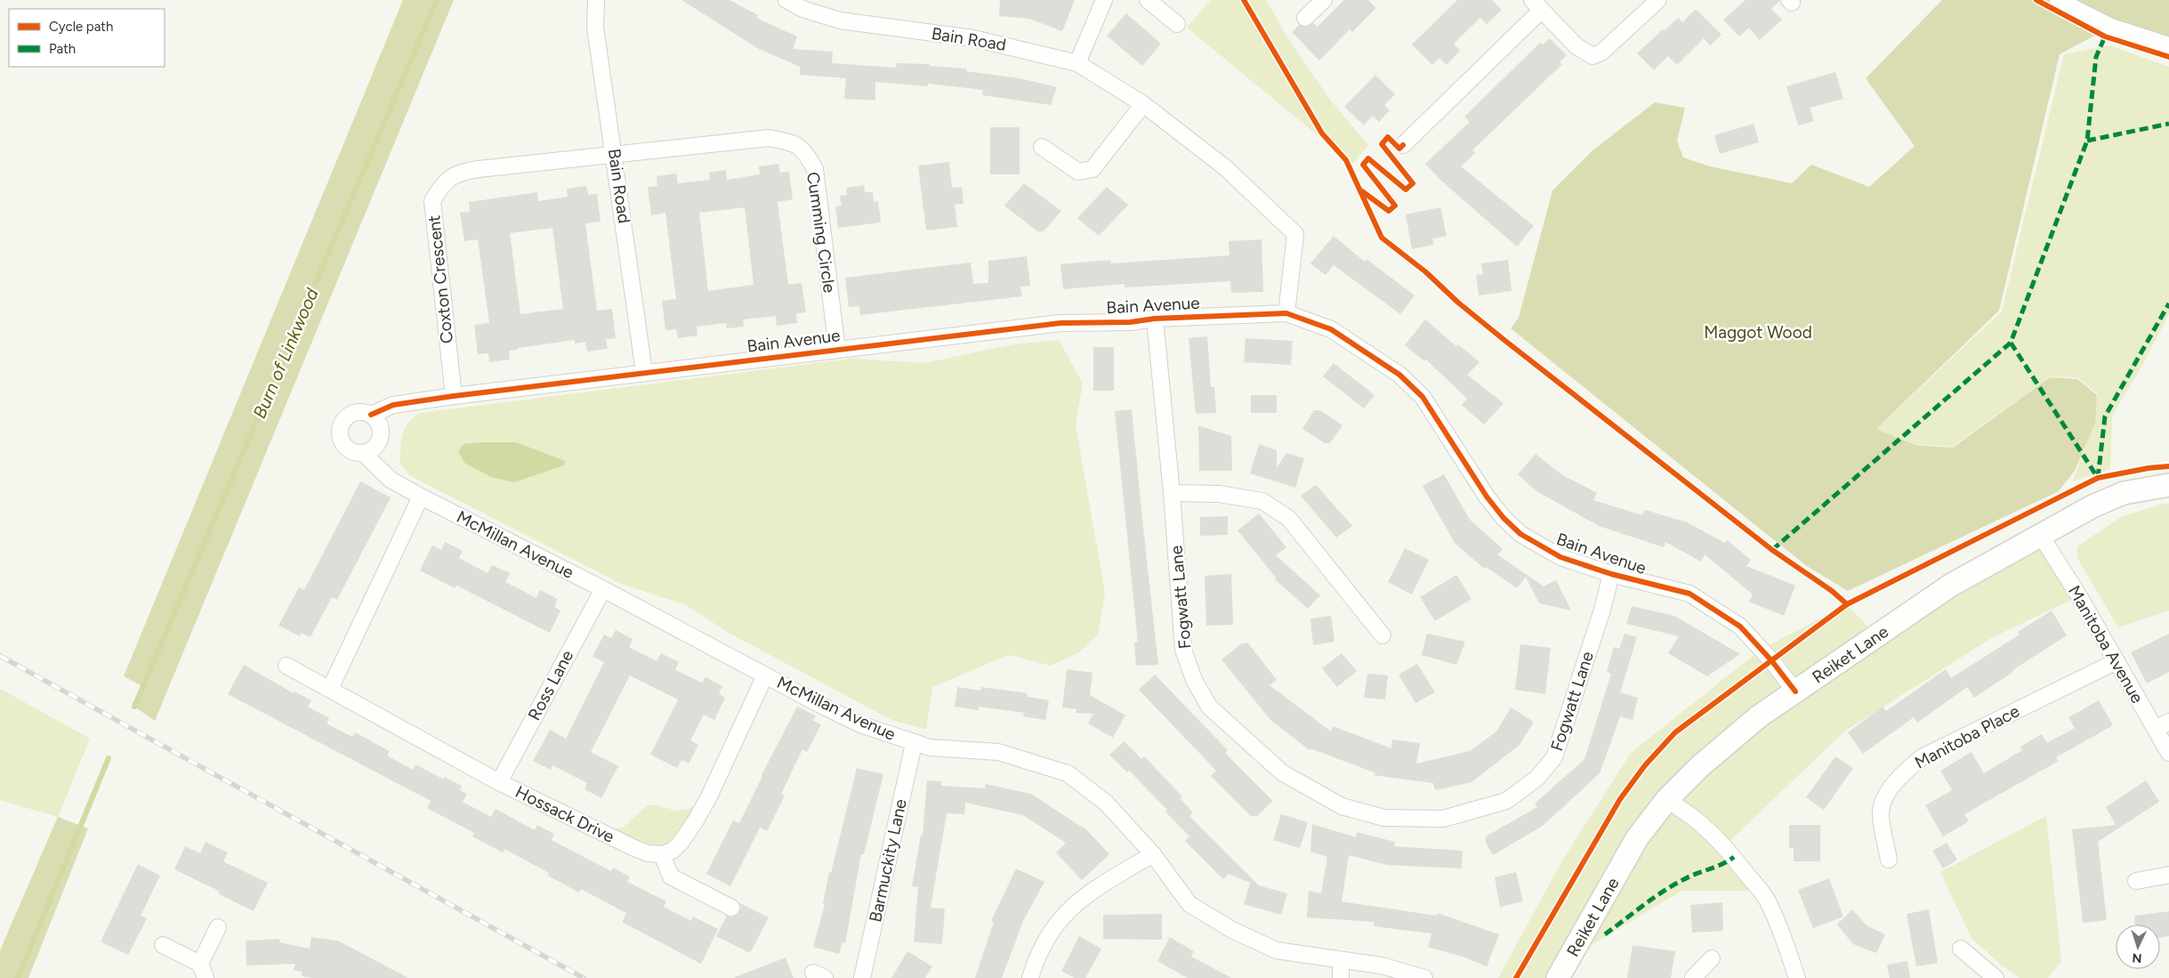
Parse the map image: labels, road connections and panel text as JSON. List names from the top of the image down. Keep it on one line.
{"streets":{"street":["Bain Road","Cumming Circle","Coxton Crescent","Bain Avenue","McMillan Avenue","Fogwatt Lane","Manitoba Avenue","Reiket Lane","Ross Lane","Manitoba Place","Hossack Drive","Barmuckity Lane"]},"crossings":[["Bain Road","Cumming Circle"],["Bain Road","Coxton Crescent"],["Bain Road","Bain Avenue"],["Cumming Circle","Coxton Crescent"],["Cumming Circle","Bain Avenue"],["Coxton Crescent","Bain Avenue"],["Bain Avenue","McMillan Avenue"],["Bain Avenue","Fogwatt Lane"],["Bain Avenue","Reiket Lane"],["McMillan Avenue","Ross Lane"],["McMillan Avenue","Barmuckity Lane"],["Manitoba Avenue","Reiket Lane"],["Manitoba Avenue","Manitoba Place"],["Ross Lane","Hossack Drive"]],"water":["Burn of Linkwood"],"parks":["Maggot Wood"],"legend":["Cycle path","Path"],"north":"bottom"}
